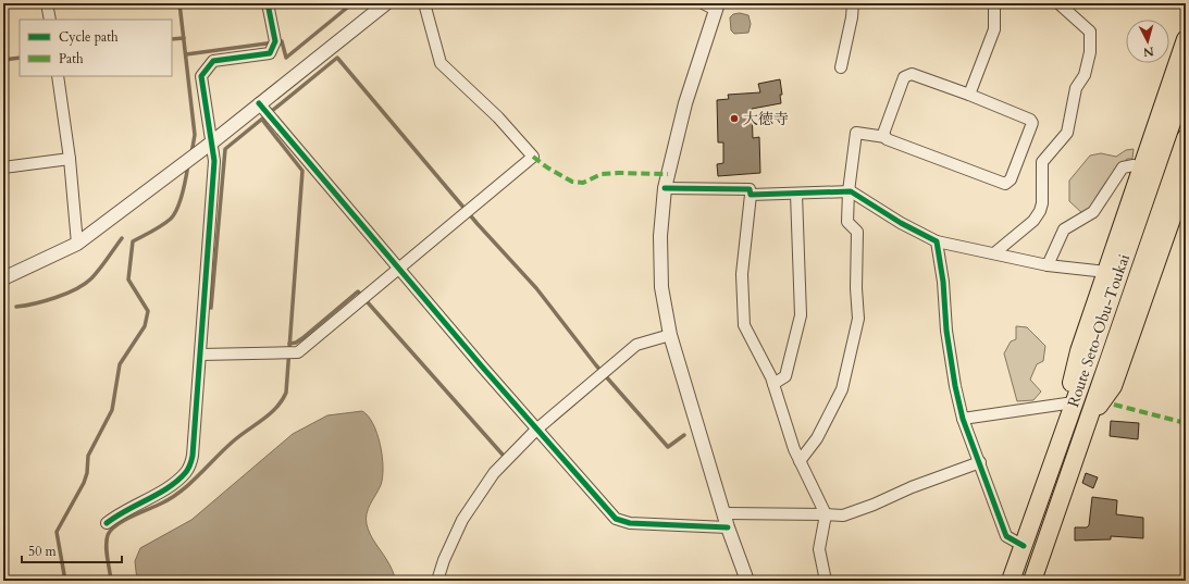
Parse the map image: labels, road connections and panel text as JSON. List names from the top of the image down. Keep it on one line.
{"streets":{"main road":["Route Seto-Obu-Toukai"]},"places":["大徳寺"],"legend":["Cycle path","Path"],"scale_bar":"50 m","north":"bottom"}
